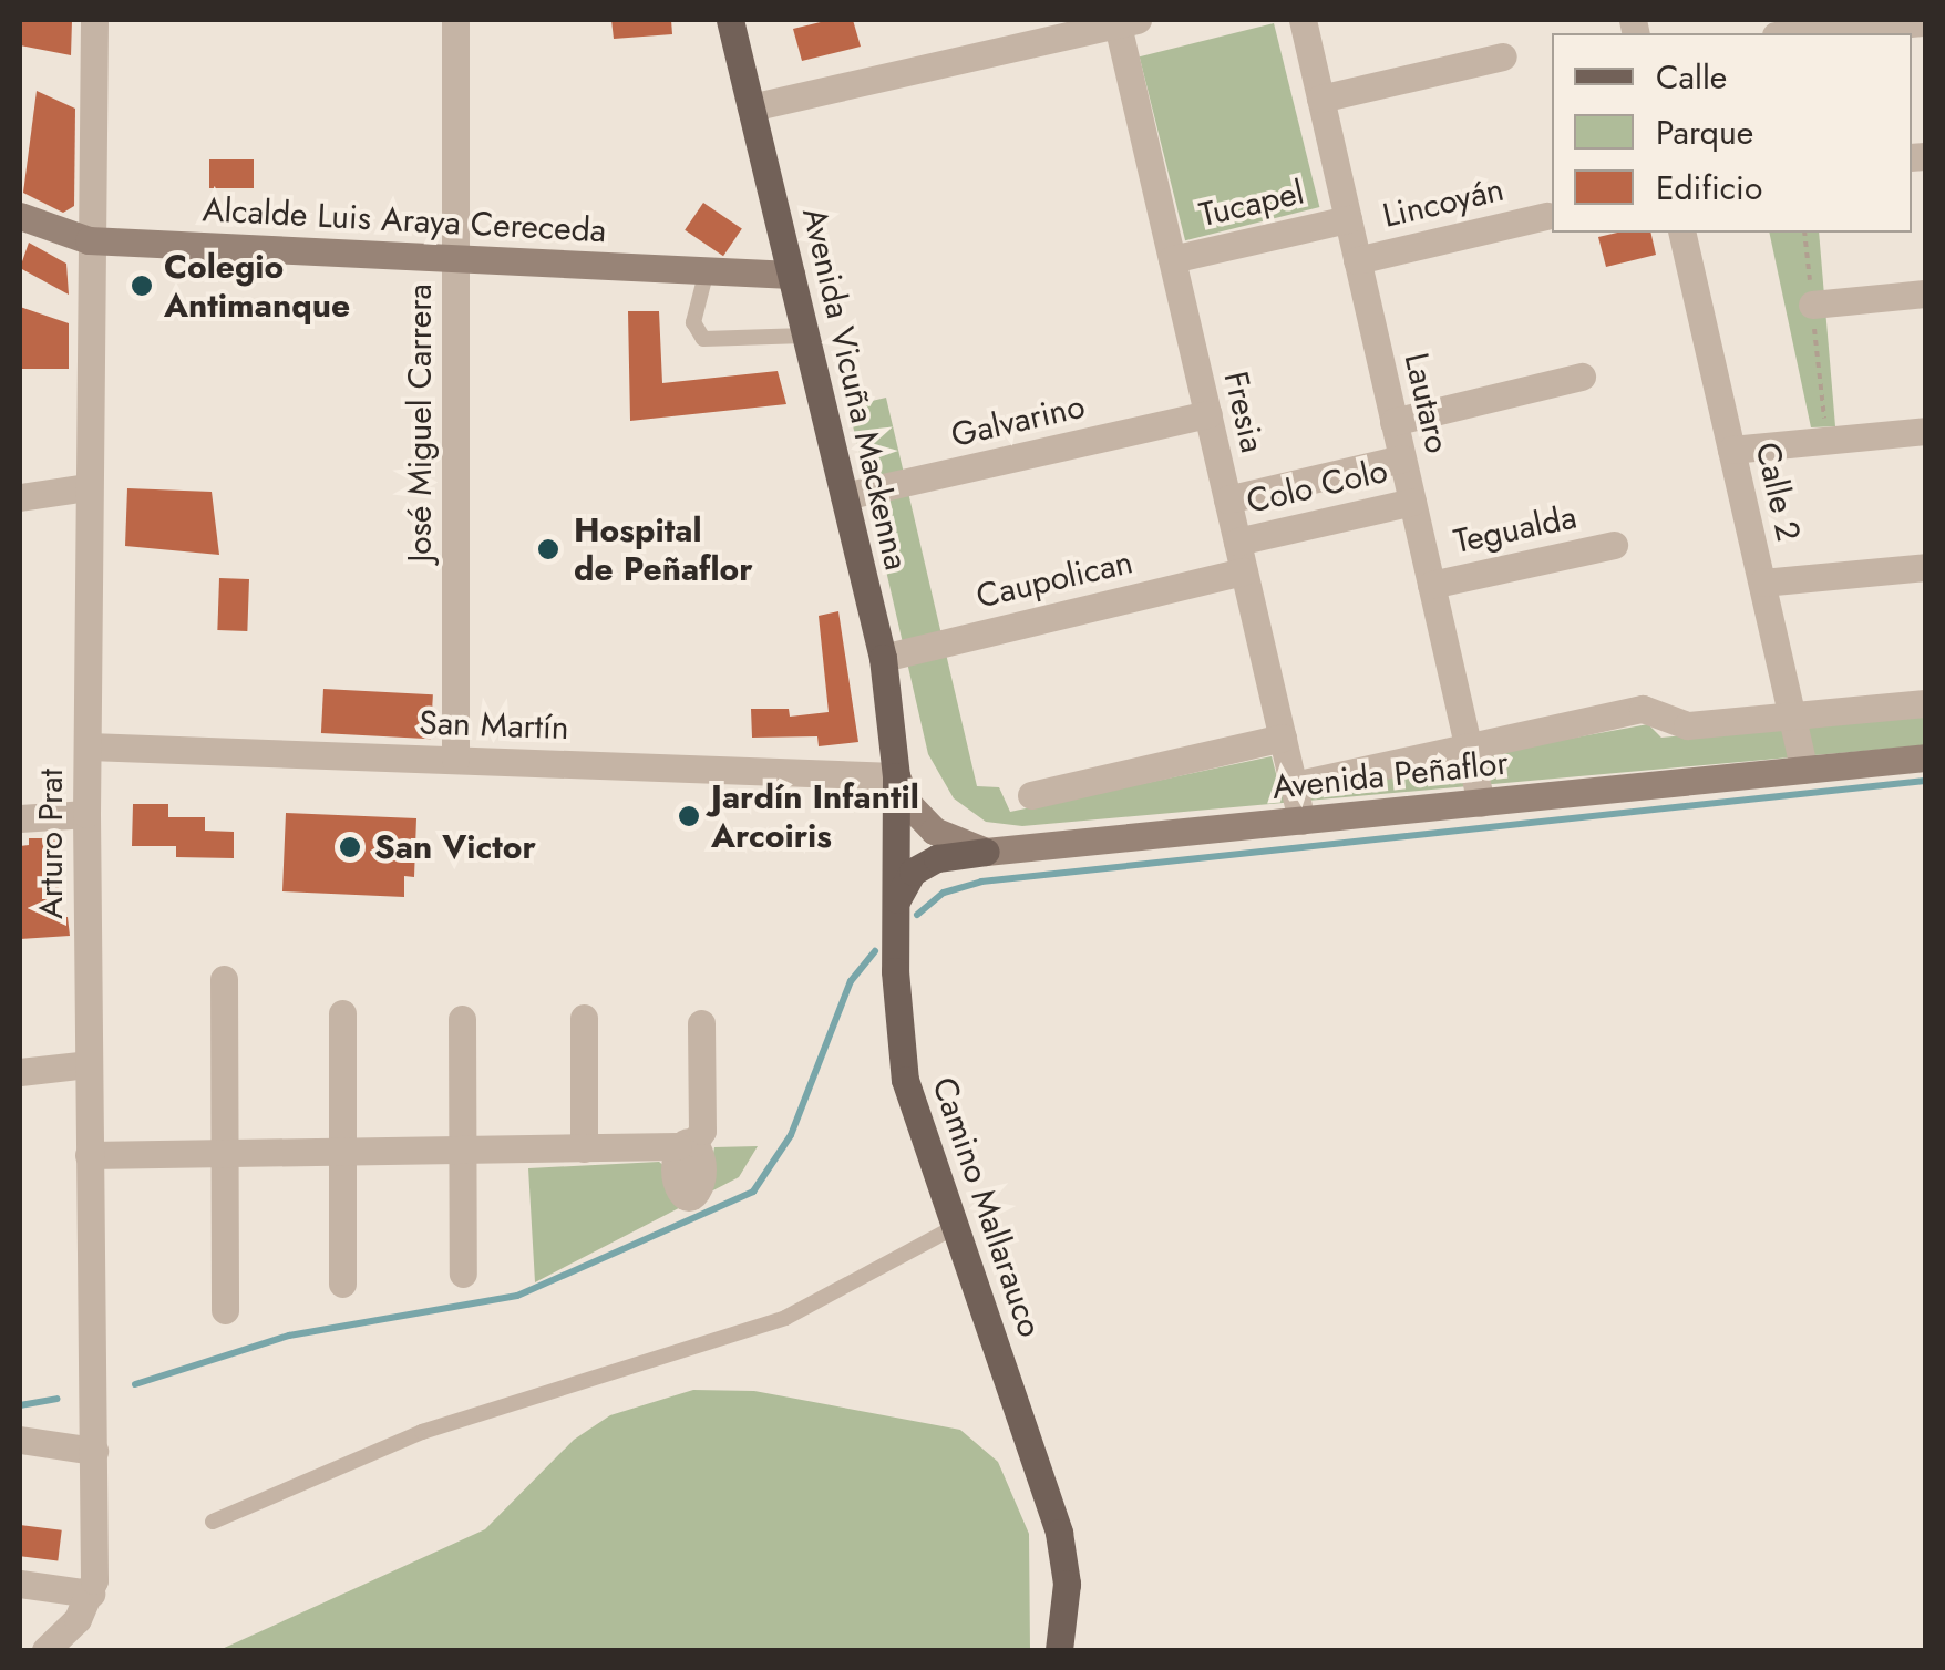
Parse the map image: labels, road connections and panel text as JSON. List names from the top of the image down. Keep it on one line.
{"streets":{"main road":["Alcalde Luis Araya Cereceda","Avenida Vicuña Mackenna","Avenida Peñaflor","Camino Mallarauco"],"street":["Lincoyán","Tucapel","Lautaro","Fresia","Galvarino","José Miguel Carrera","Colo Colo","Calle 2","Tegualda","Caupolican","San Martín","Arturo Prat"]},"crossings":[["Lincoyán","Lautaro"],["Tucapel","Lautaro"],["Tucapel","Fresia"],["Alcalde Luis Araya Cereceda","Avenida Vicuña Mackenna"],["Alcalde Luis Araya Cereceda","José Miguel Carrera"],["Alcalde Luis Araya Cereceda","Arturo Prat"],["Avenida Vicuña Mackenna","Galvarino"],["Avenida Vicuña Mackenna","Caupolican"],["Avenida Vicuña Mackenna","San Martín"],["Avenida Vicuña Mackenna","Avenida Peñaflor"],["Avenida Vicuña Mackenna","Camino Mallarauco"],["Lautaro","Colo Colo"],["Lautaro","Tegualda"],["Lautaro","Avenida Peñaflor"],["Fresia","Galvarino"],["Fresia","Colo Colo"],["Fresia","Caupolican"],["Fresia","Avenida Peñaflor"],["José Miguel Carrera","San Martín"],["Calle 2","Avenida Peñaflor"],["San Martín","Avenida Peñaflor"],["San Martín","Arturo Prat"],["San Martín","Camino Mallarauco"],["Avenida Peñaflor","Camino Mallarauco"]],"places":["Colegio Antimanque","Hospital de Peñaflor","Jardín Infantil Arcoiris","San Victor"],"legend":["Calle","Parque","Edificio"]}
